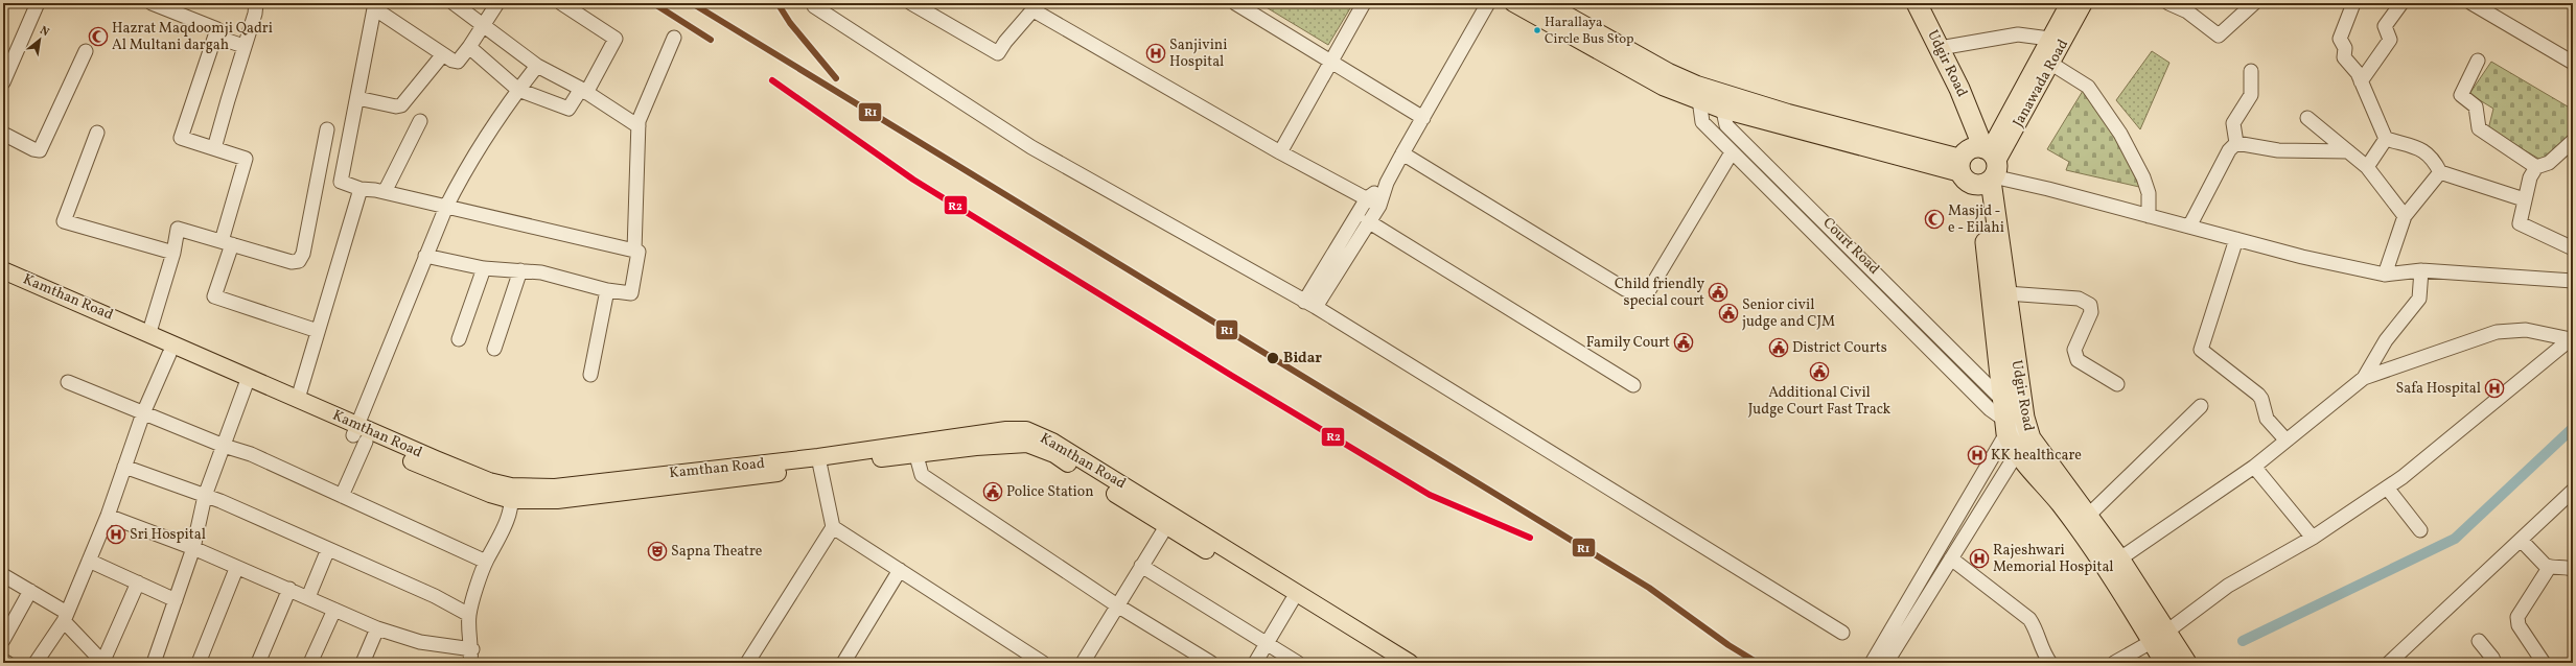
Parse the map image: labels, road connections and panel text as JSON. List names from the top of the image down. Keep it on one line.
{"streets":{"highway":["Udgir Road"],"main road":["Janawada Road","Kamthan Road"],"street":["Court Road"]},"crossings":[["Udgir Road","Janawada Road"],["Udgir Road","Court Road"]],"places":{"other":["Harallaya Circle Bus Stop","Bidar"],"mosque":["Hazrat Maqdoomji Qadri Al Multani dargah","Masjid - e - Eilahi"],"hospital":["Sanjivini Hospital","Safa Hospital","KK healthcare","Sri Hospital","Rajeshwari Memorial Hospital"],"public building":["Child friendly special court","Senior civil judge and CJM","Family Court","District Courts","Additional Civil Judge Court Fast Track","Police Station"],"theatre":["Sapna Theatre"]},"lines":["transit line R1","transit line R2"],"north":"top right"}
